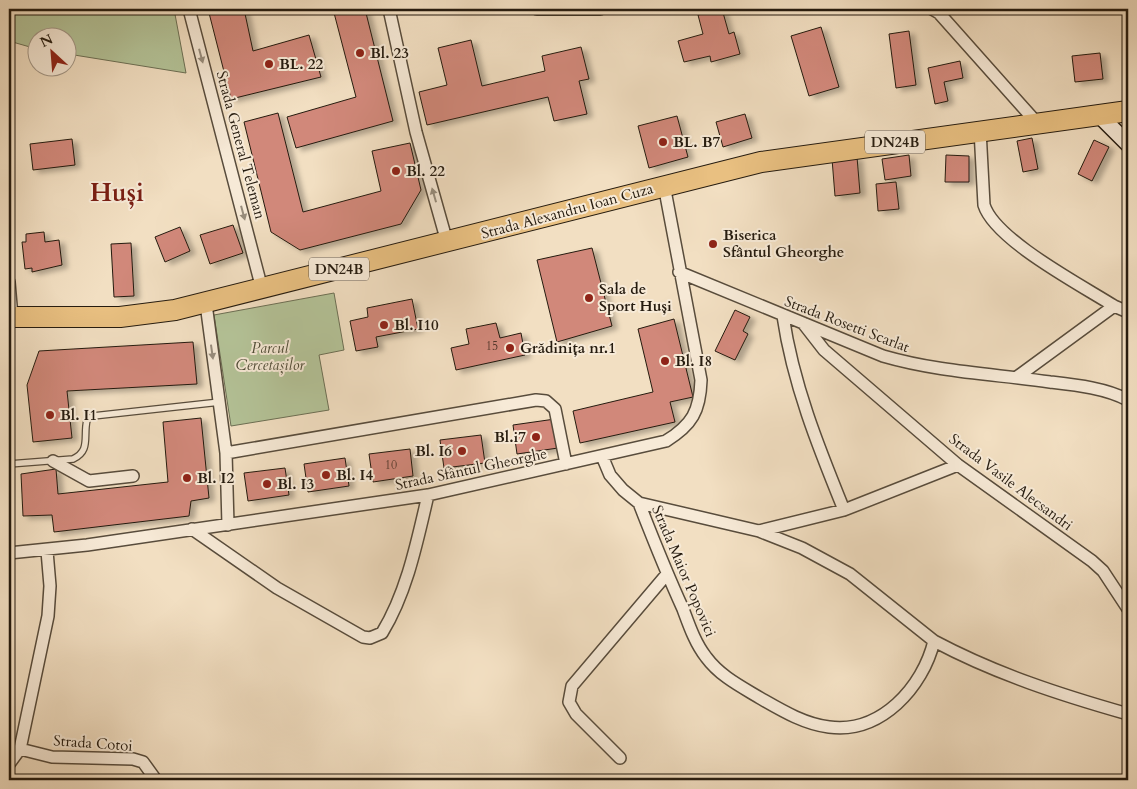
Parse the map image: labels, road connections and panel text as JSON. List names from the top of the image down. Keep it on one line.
{"streets":{"highway":["DN24B","Strada Alexandru Ioan Cuza"],"street":["Strada General Teleman","Strada Rosetti Scarlat","Strada Sfântul Gheorghe","Strada Vasile Alecsandri","Strada Maior Popovici","Strada Cotoi"]},"crossings":[["Strada General Teleman","Strada Alexandru Ioan Cuza"],["Strada Alexandru Ioan Cuza","Strada Sfântul Gheorghe"],["Strada Rosetti Scarlat","Strada Sfântul Gheorghe"],["Strada Rosetti Scarlat","Strada Vasile Alecsandri"]],"one_way":["Strada General Teleman"],"districts":["Huși"],"parks":["Parcul Cercetașilor"],"places":["Bl. 23","BL. 22","BL. B7","Bl. 22","Biserica Sfântul Gheorghe","Sala de Sport Huși","Bl. I10","Grădinița nr.1","Bl. I8","Bl. I1","Bl.i7","Bl. I6","Bl. I4","Bl. I2","Bl. I3"],"house_numbers":["15","10"],"north":"top left"}
